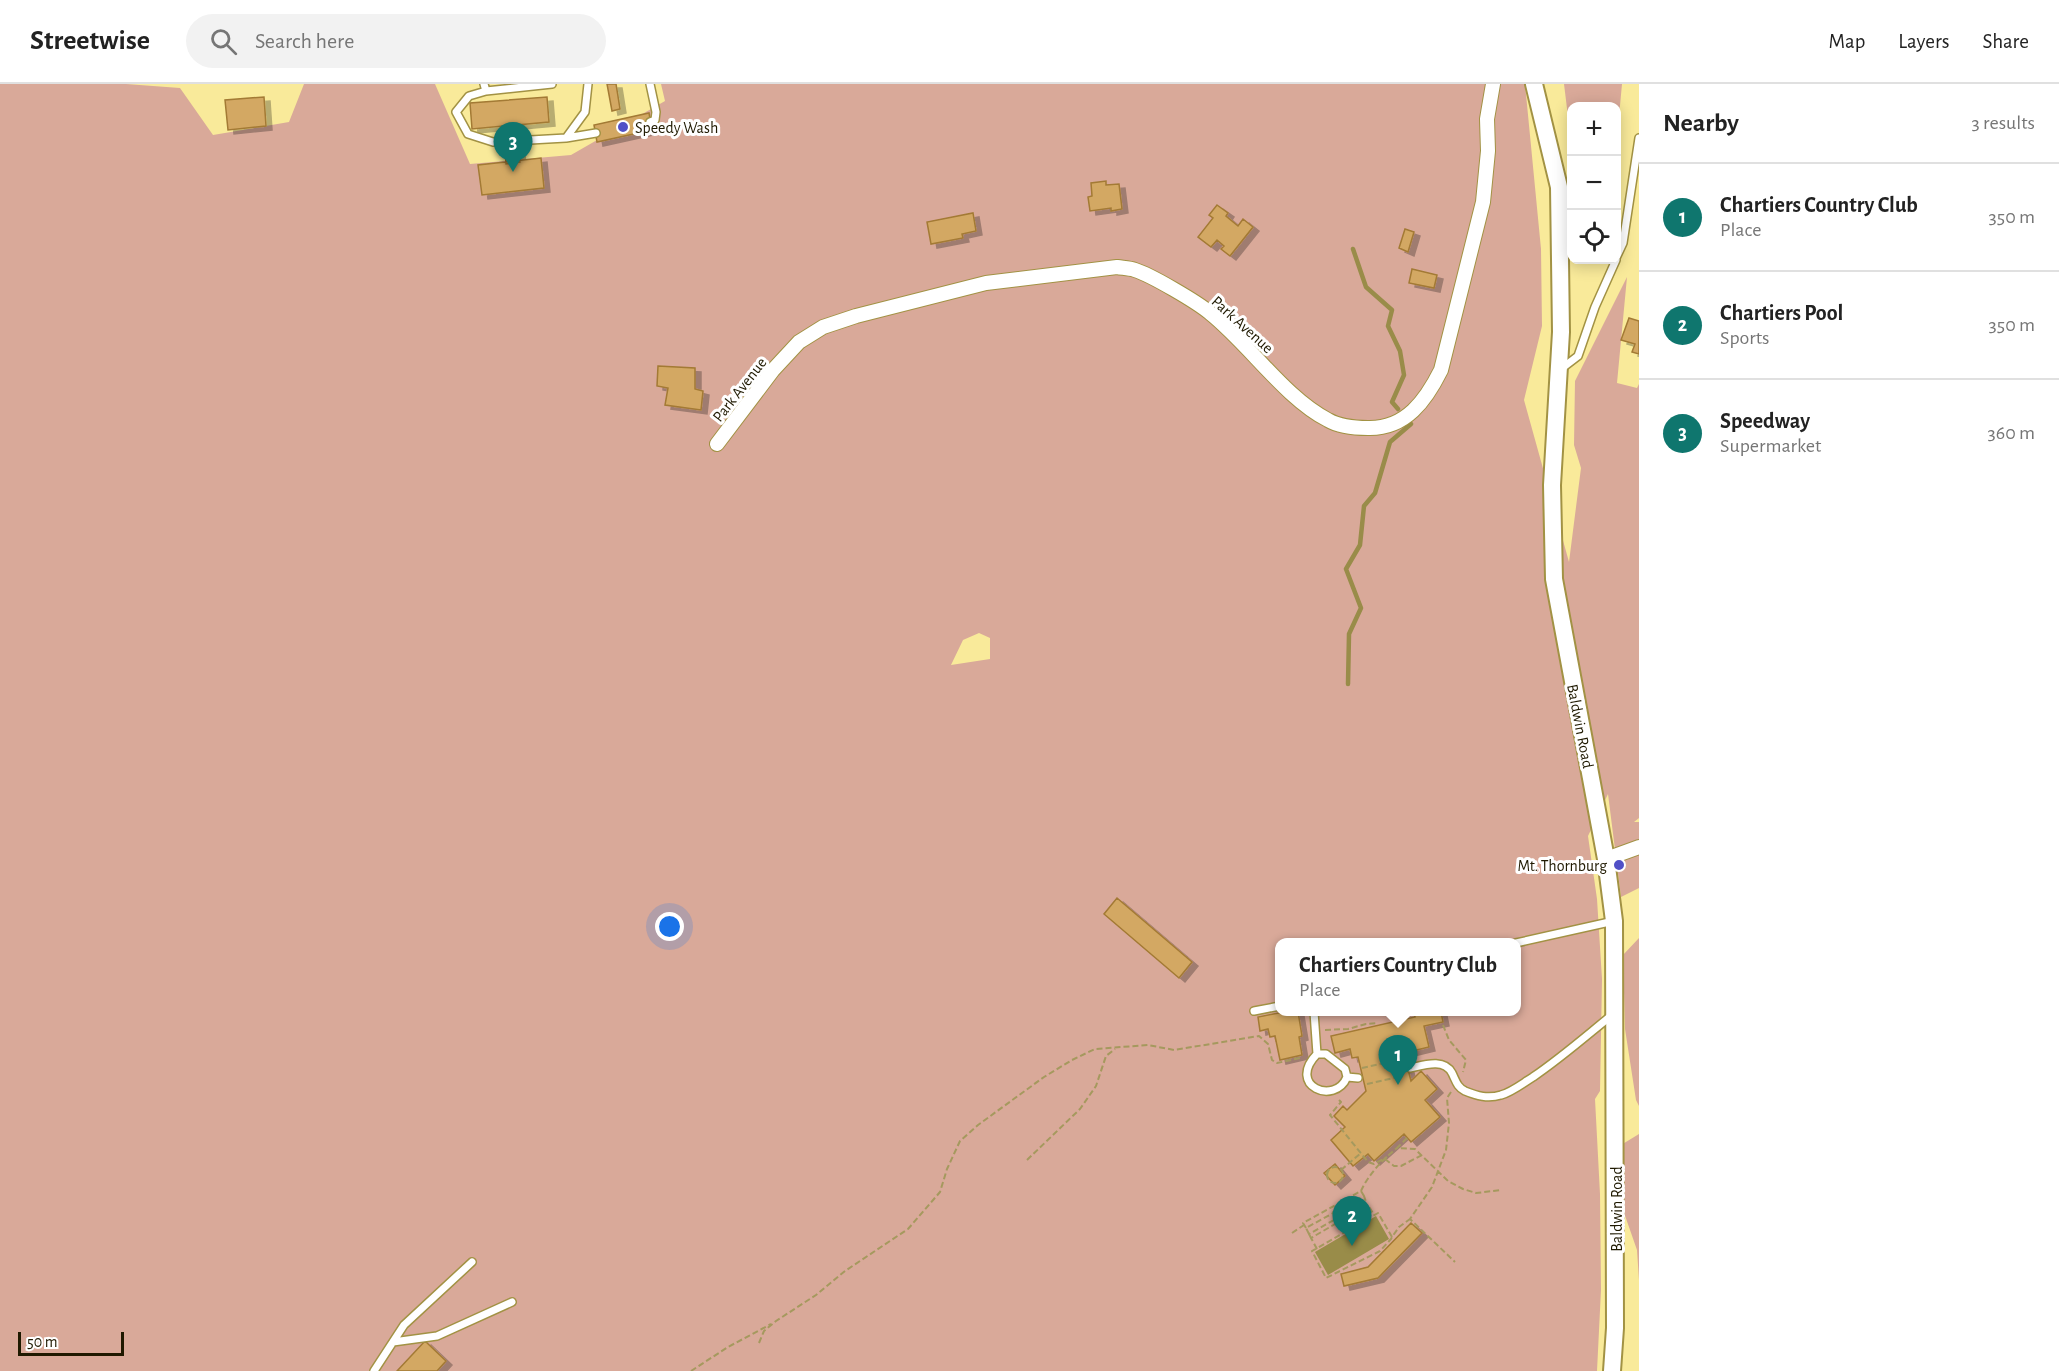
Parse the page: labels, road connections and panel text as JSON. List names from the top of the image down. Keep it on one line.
{"streets":{"street":["Park Avenue","Baldwin Road"]},"places":["Speedy Wash","Mt. Thornburg"],"scale_bar":"50 m","page":{"header":"Streetwise","search":"Search here","nav":["Map","Layers","Share"],"heading":["Nearby","3 results"],"map_buttons":["+","−"],"pins":["3","1","2"],"list":[{"mark":"1","name":"Chartiers Country Club","note":"Place","value":"350 m"},{"mark":"2","name":"Chartiers Pool","note":"Sports","value":"350 m"},{"mark":"3","name":"Speedway","note":"Supermarket","value":"360 m"}],"popup":["Chartiers Country Club","Place"],"scale":"50 m"}}
